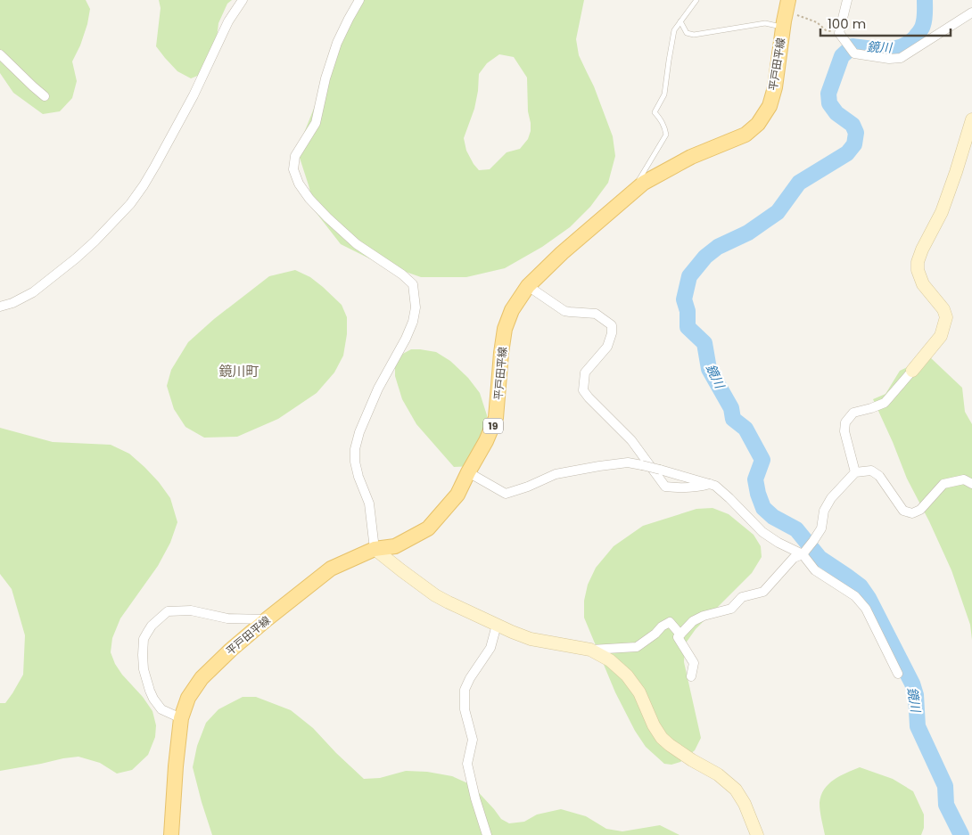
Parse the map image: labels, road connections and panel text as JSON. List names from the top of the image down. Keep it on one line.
{"streets":{"main road":["平戸田平線","19"]},"districts":["鏡川町"],"water":["鏡川"],"scale_bar":"100 m"}
